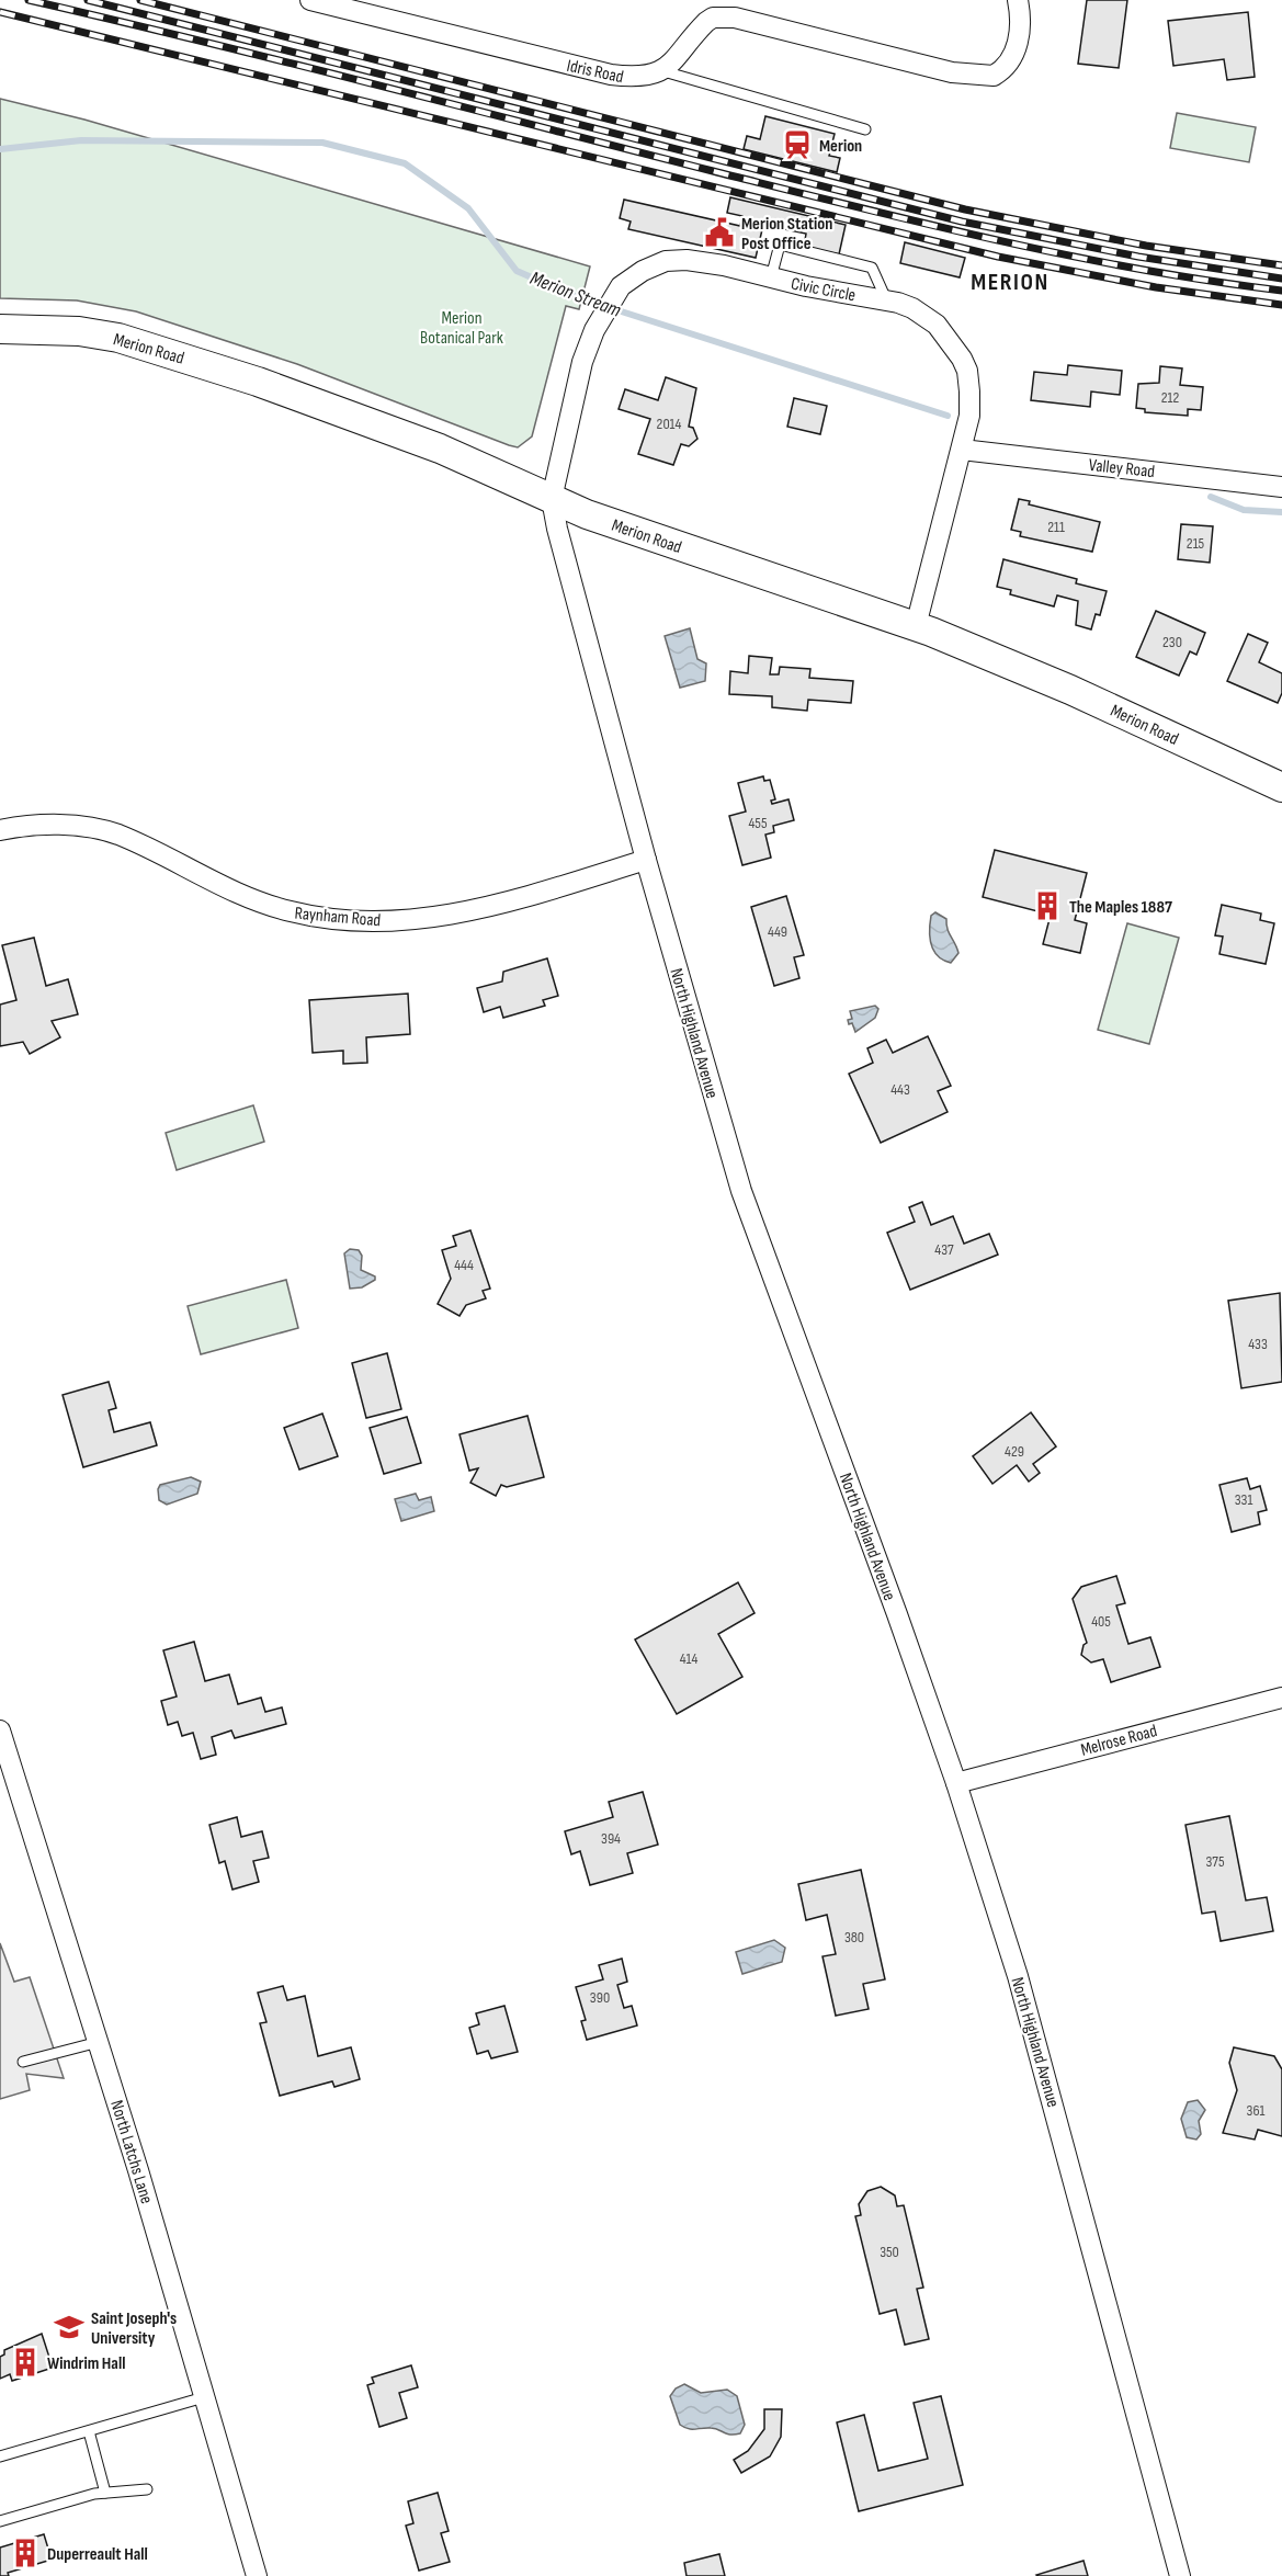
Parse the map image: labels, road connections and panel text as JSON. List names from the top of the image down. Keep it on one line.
{"streets":{"street":["Idris Road","Civic Circle","Merion Road","Valley Road","Raynham Road","North Highland Avenue","Melrose Road","North Latchs Lane"]},"crossings":[["Civic Circle","Merion Road"],["Civic Circle","Valley Road"],["Civic Circle","North Highland Avenue"],["Merion Road","North Highland Avenue"],["Raynham Road","North Highland Avenue"],["North Highland Avenue","Melrose Road"]],"districts":["MERION"],"water":["Merion Stream"],"parks":["Merion Botanical Park"],"places":{"station":["Merion"],"public building":["Merion Station Post Office"],"building":["The Maples 1887","Windrim Hall","Duperreault Hall"],"school or university":["Saint Joseph's University"]},"house_numbers":["212","2014","211","215","230","455","449","443","437","444","433","429","331","405","414","394","375","380","390","361","350"]}
